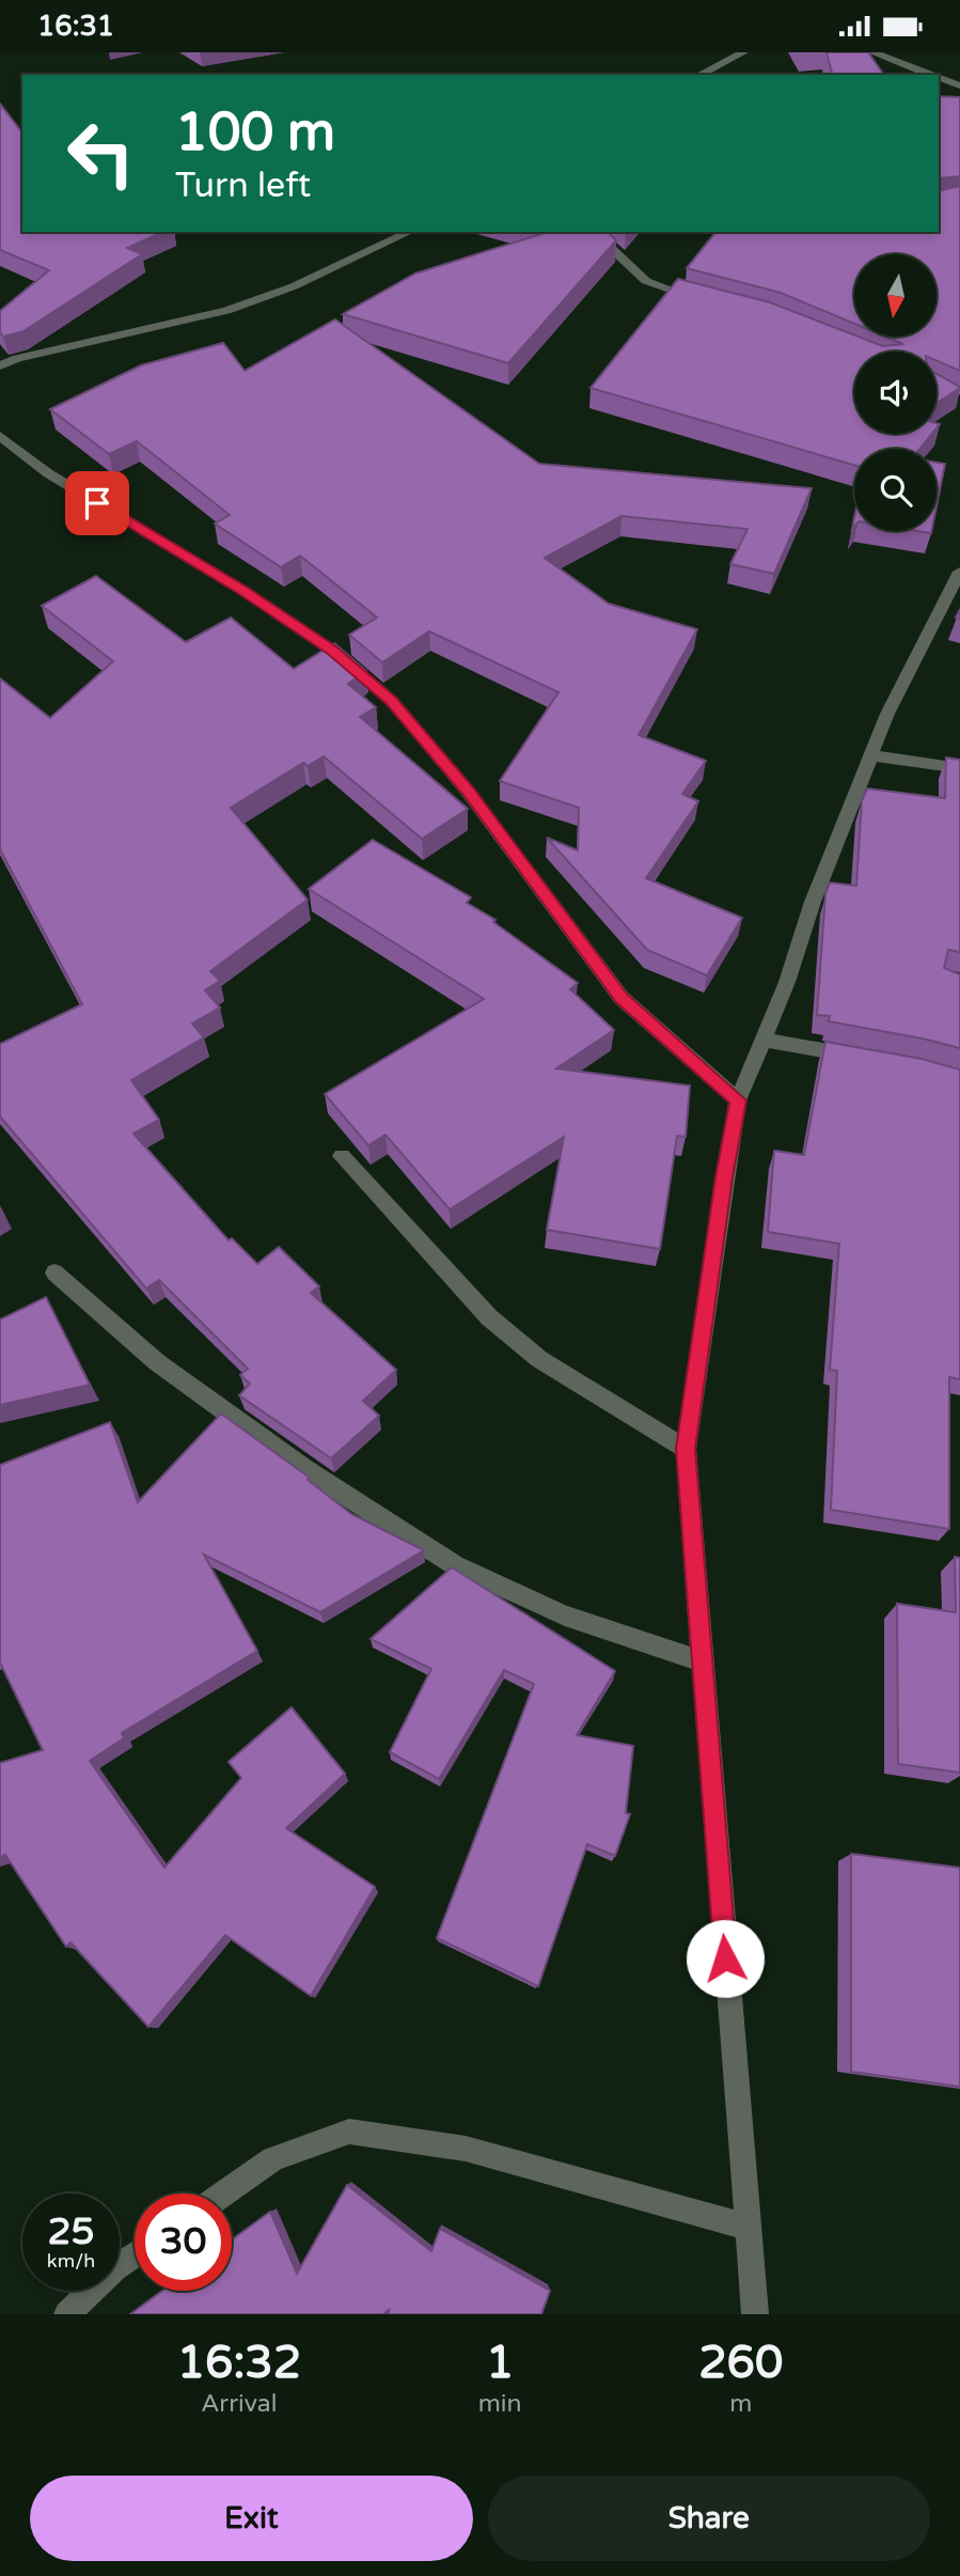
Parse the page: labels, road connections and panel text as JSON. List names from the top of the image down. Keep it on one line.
{"north":"bottom","page":{"status":"16:31","turn":["100 m","Turn left"],"speed":"25 km/h","limit":"30","eta":["16:32","Arrival","1","min","260","m"],"buttons":["Exit","Share"]}}
